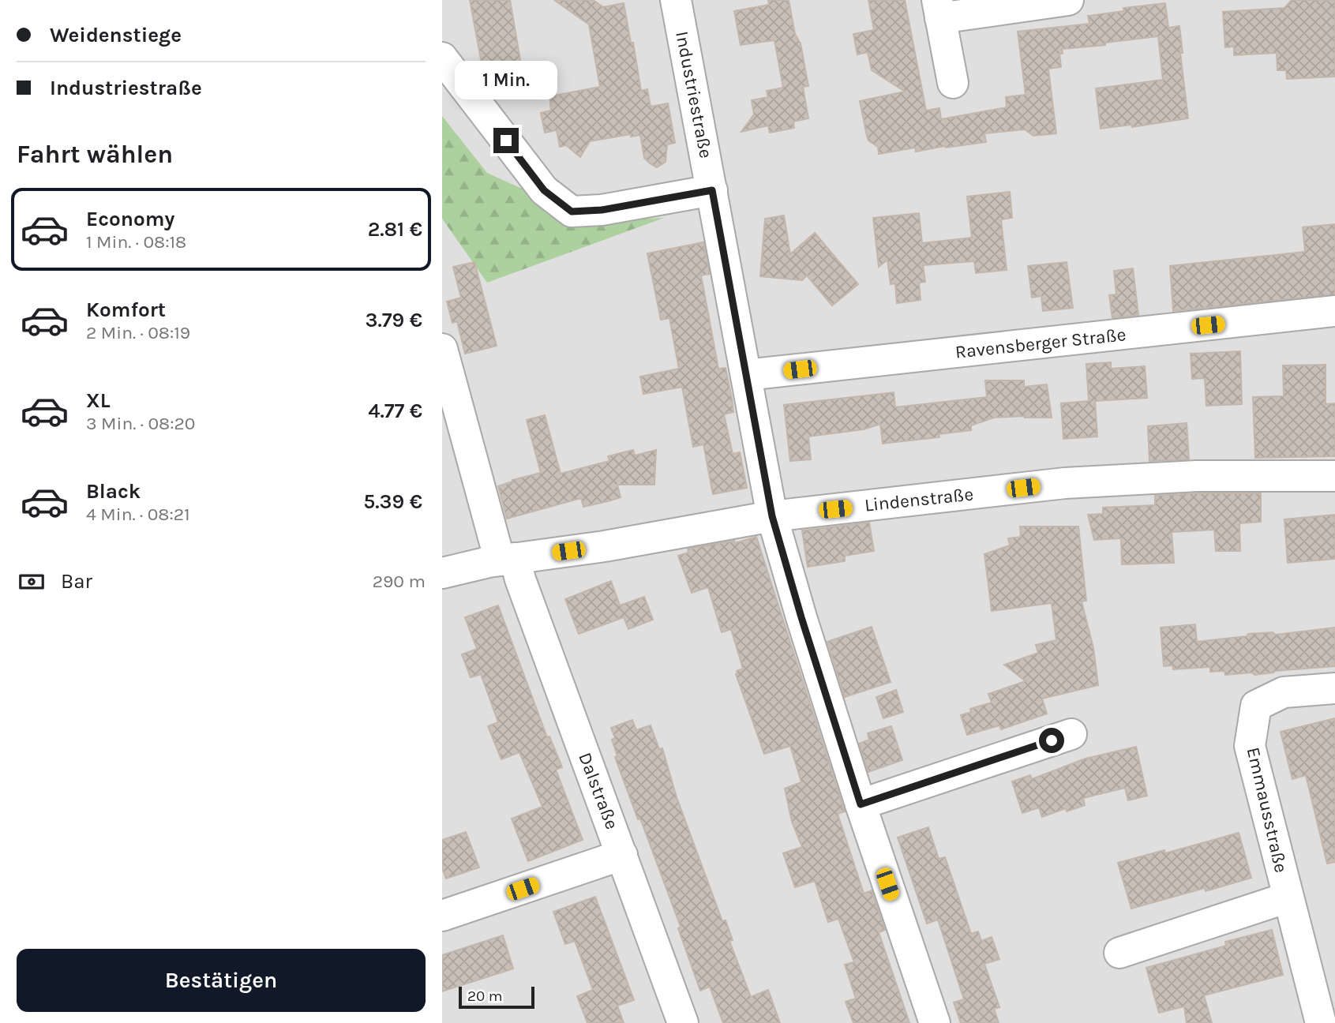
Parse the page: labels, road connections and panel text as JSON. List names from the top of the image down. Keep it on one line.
{"streets":{"street":["Industriestraße","Ravensberger Straße","Lindenstraße","Dalstraße","Emmausstraße"]},"crossings":[["Industriestraße","Ravensberger Straße"],["Industriestraße","Lindenstraße"],["Lindenstraße","Dalstraße"]],"scale_bar":"20 m","page":{"banner":["Weidenstiege","Industriestraße"],"bubble":"1 Min.","heading":"Fahrt wählen","list":[{"name":"Economy","note":"1 Min. · 08:18","value":"2.81 €"},{"name":"Komfort","note":"2 Min. · 08:19","value":"3.79 €"},{"name":"XL","note":"3 Min. · 08:20","value":"4.77 €"},{"name":"Black","note":"4 Min. · 08:21","value":"5.39 €"}],"pay":["Bar","290 m"],"buttons":"Bestätigen","scale":"20 m"}}
